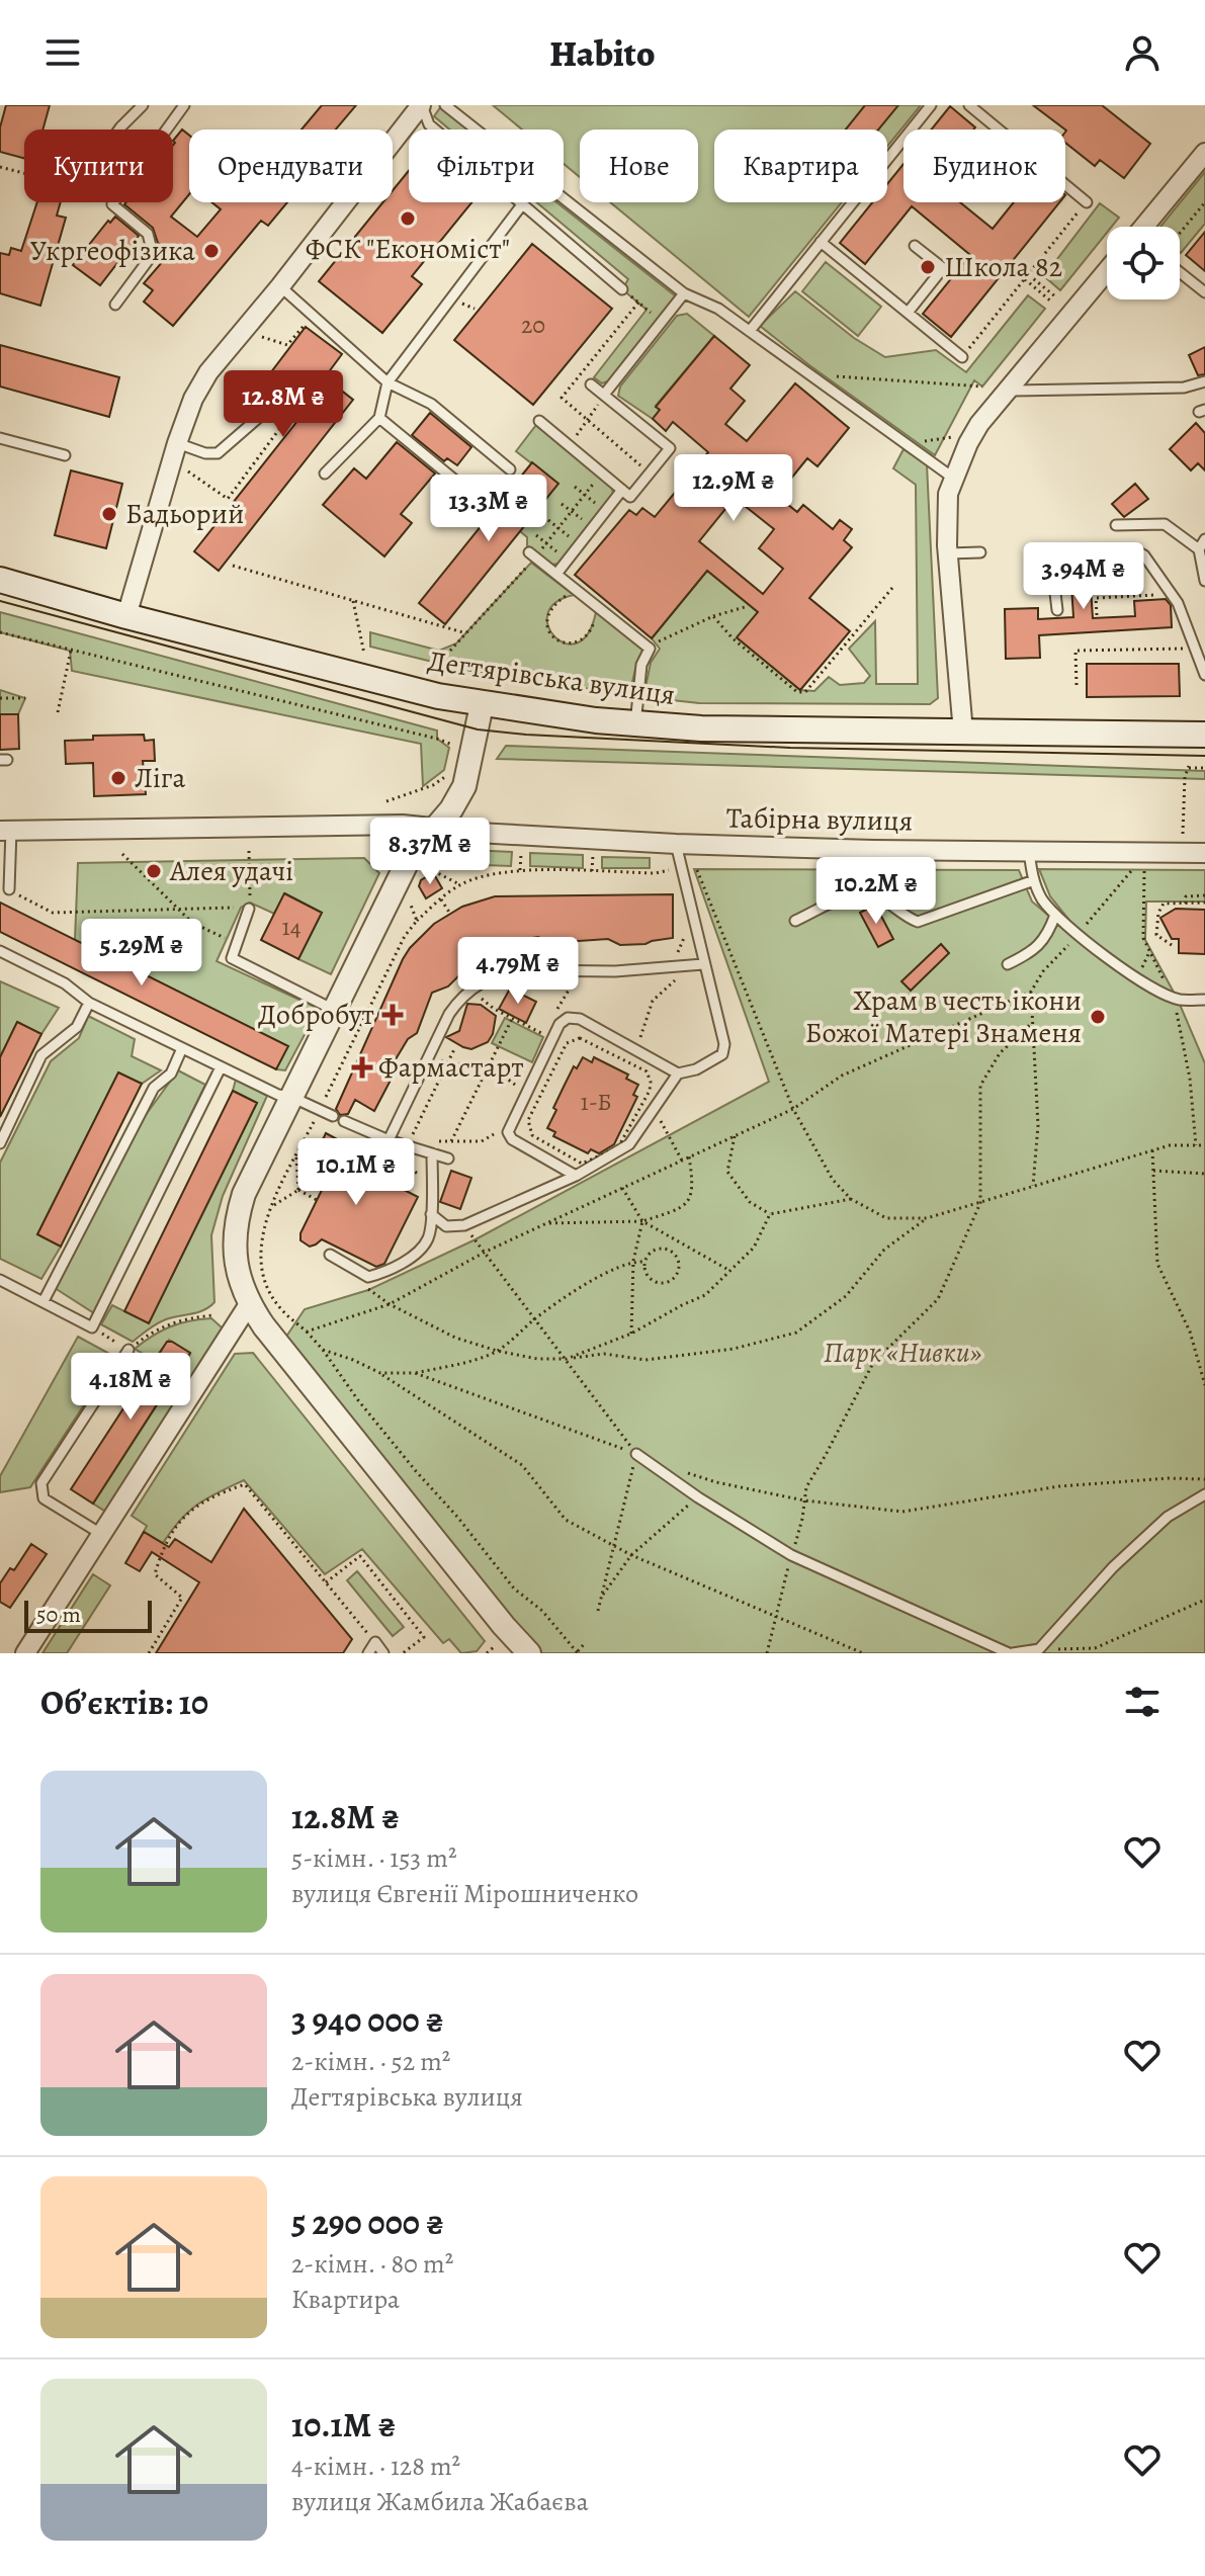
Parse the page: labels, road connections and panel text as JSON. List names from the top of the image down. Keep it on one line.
{"streets":{"main road":["Дегтярівська вулиця"],"street":["Табірна вулиця"]},"parks":["Парк «Нивки»"],"places":{"other":["ФСК \"Економіст\"","Укргеофізика","Школа 82","Бадьорий","Ліга","Алея удачі","Храм в честь ікони Божої Матері Знаменя"],"health":["Добробут","Фармастарт"]},"house_numbers":["20","14","1-Б"],"scale_bar":"50 m","page":{"header":"Habito","chip":["Купити","Орендувати","Фільтри","Нове","Квартира","Будинок"],"price":["12.8M ₴","12.9M ₴","13.3M ₴","3.94M ₴","8.37M ₴","10.2M ₴","5.29M ₴","4.79M ₴","10.1M ₴","4.18M ₴"],"scale":"50 m","heading":"Об’єктів: 10","list":[{"name":"12.8M ₴","note":"5-кімн. · 153 m² · вулиця Євгенії Мірошниченко"},{"name":"3 940 000 ₴","note":"2-кімн. · 52 m² · Дегтярівська вулиця"},{"name":"5 290 000 ₴","note":"2-кімн. · 80 m² · Квартира"},{"name":"10.1M ₴","note":"4-кімн. · 128 m² · вулиця Жамбила Жабаєва"}]}}
